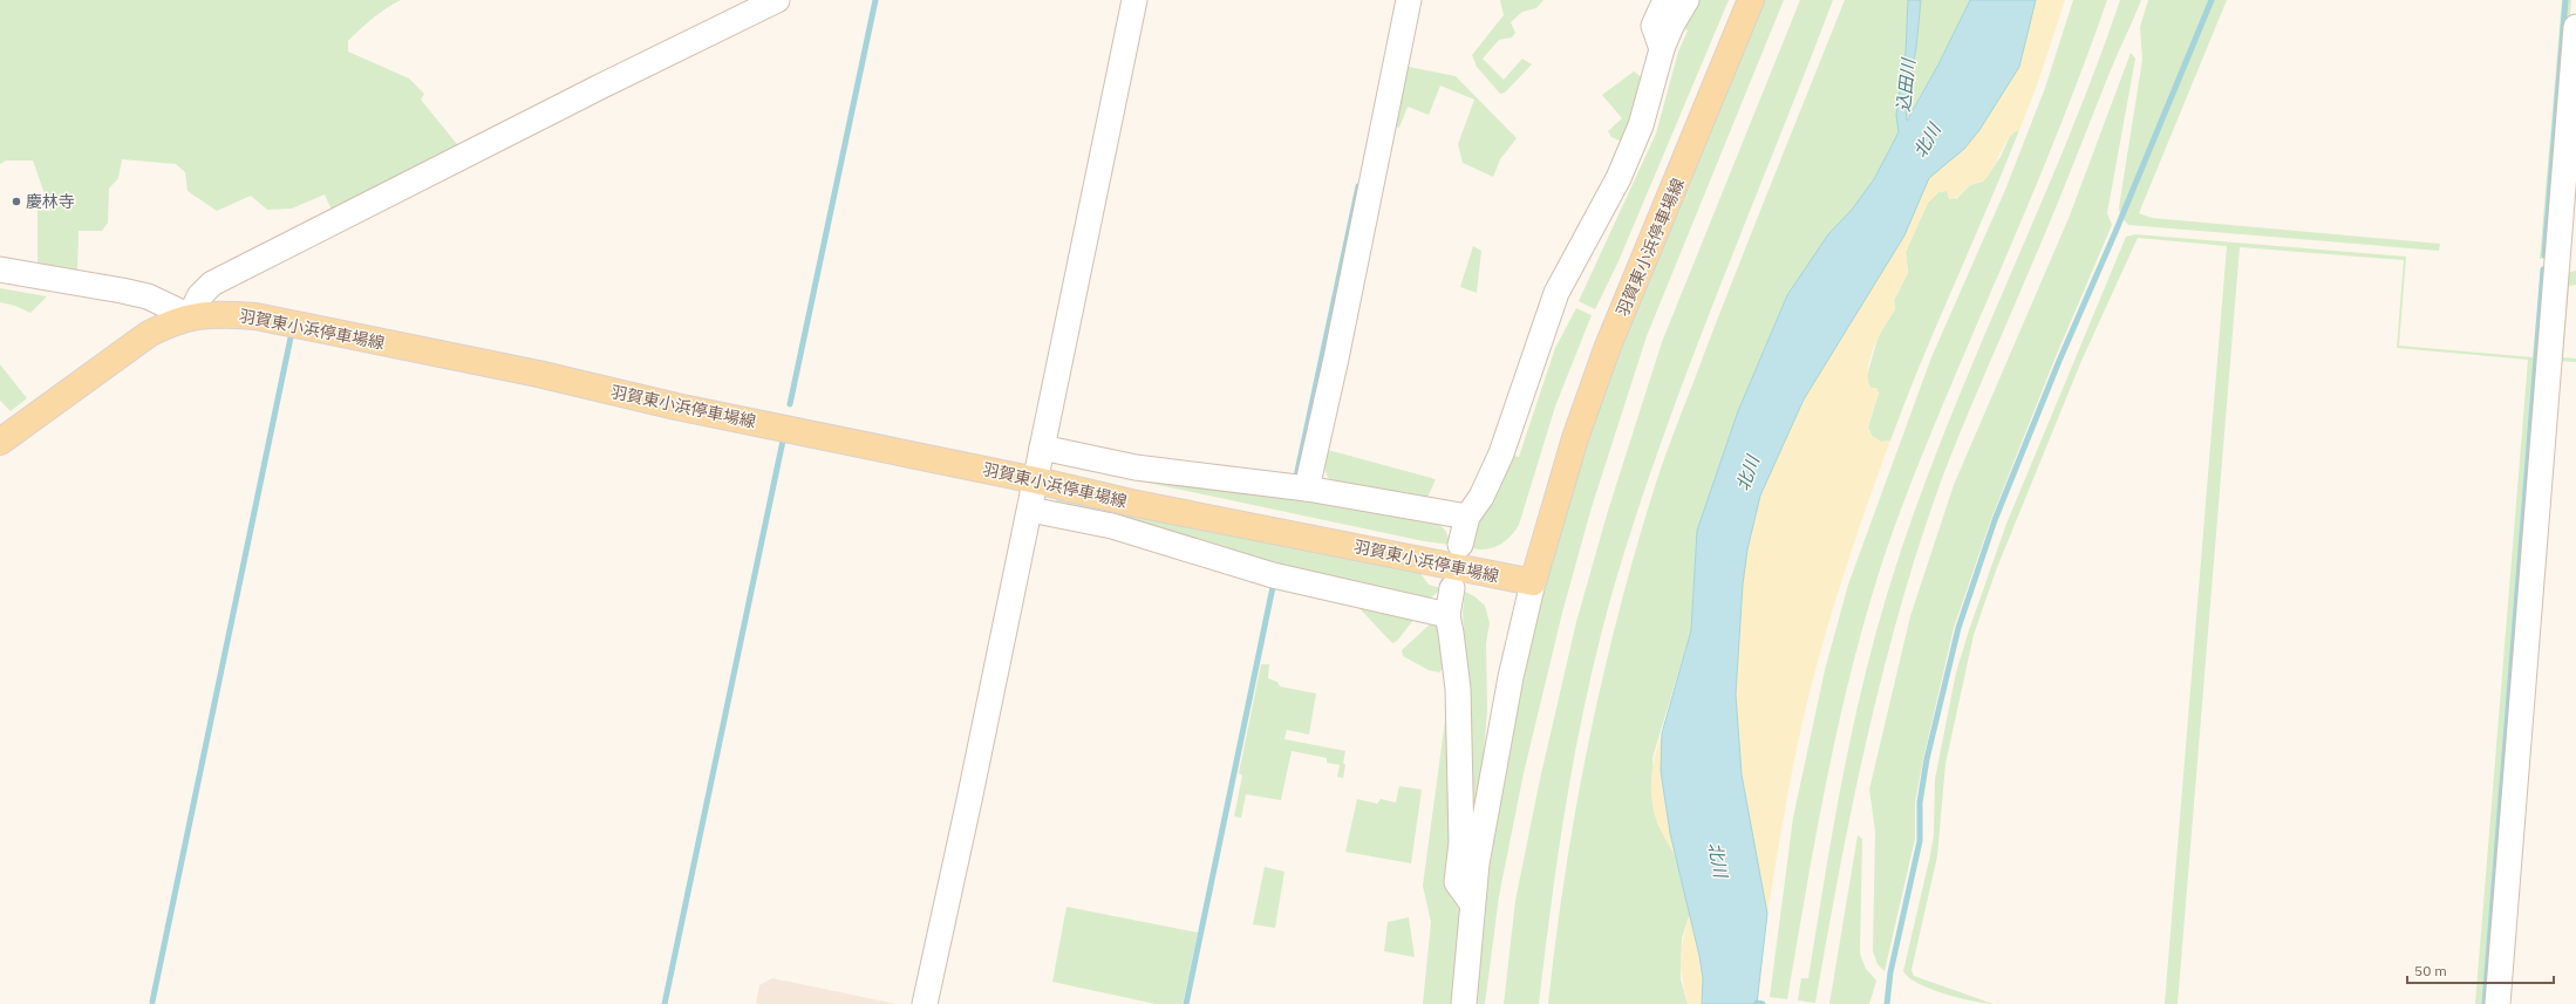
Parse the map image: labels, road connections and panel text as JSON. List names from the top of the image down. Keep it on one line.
{"streets":{"main road":["羽賀東小浜停車場線"]},"water":["込田川","北川"],"places":["慶林寺"],"scale_bar":"50 m"}
